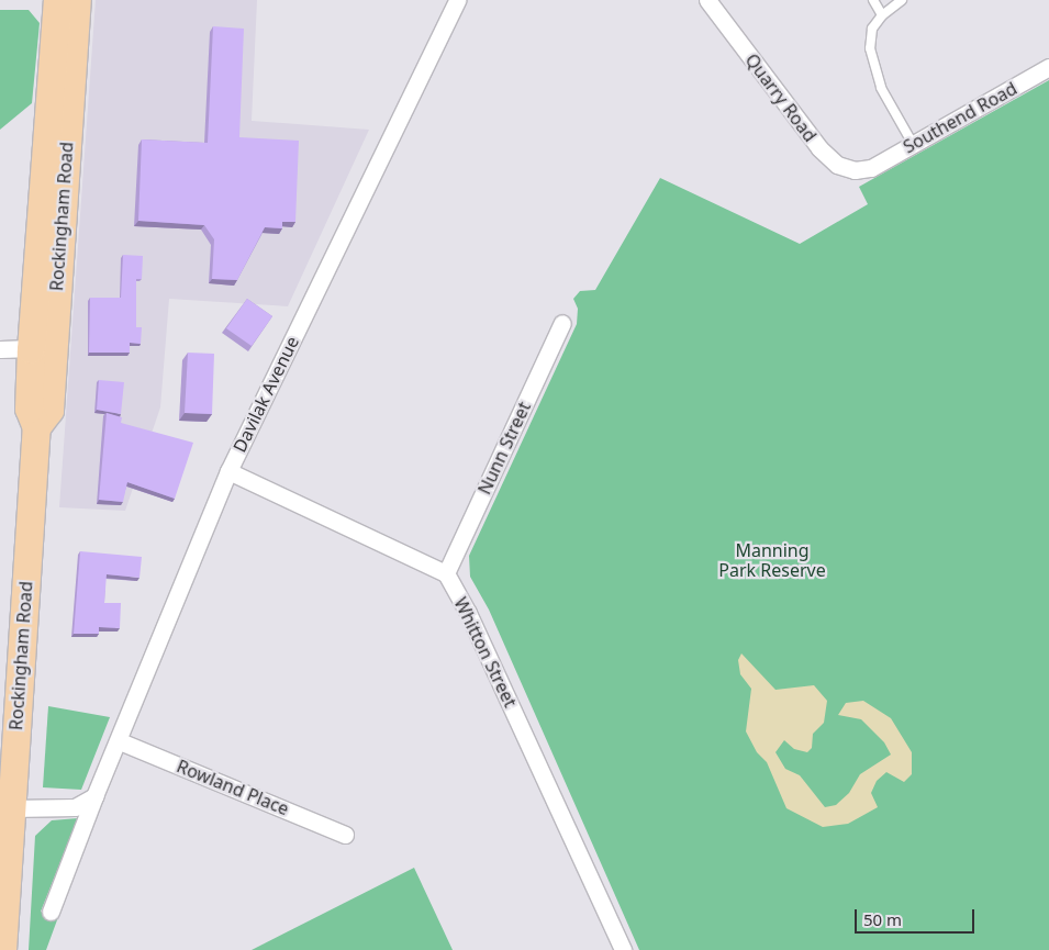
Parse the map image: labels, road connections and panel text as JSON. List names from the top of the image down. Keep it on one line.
{"streets":{"main road":["Rockingham Road"],"street":["Quarry Road","Southend Road","Davilak Avenue","Nunn Street","Whitton Street","Rowland Place"]},"crossings":[["Quarry Road","Southend Road"],["Davilak Avenue","Rowland Place"],["Nunn Street","Whitton Street"]],"parks":["Manning Park Reserve"],"scale_bar":"50 m"}
